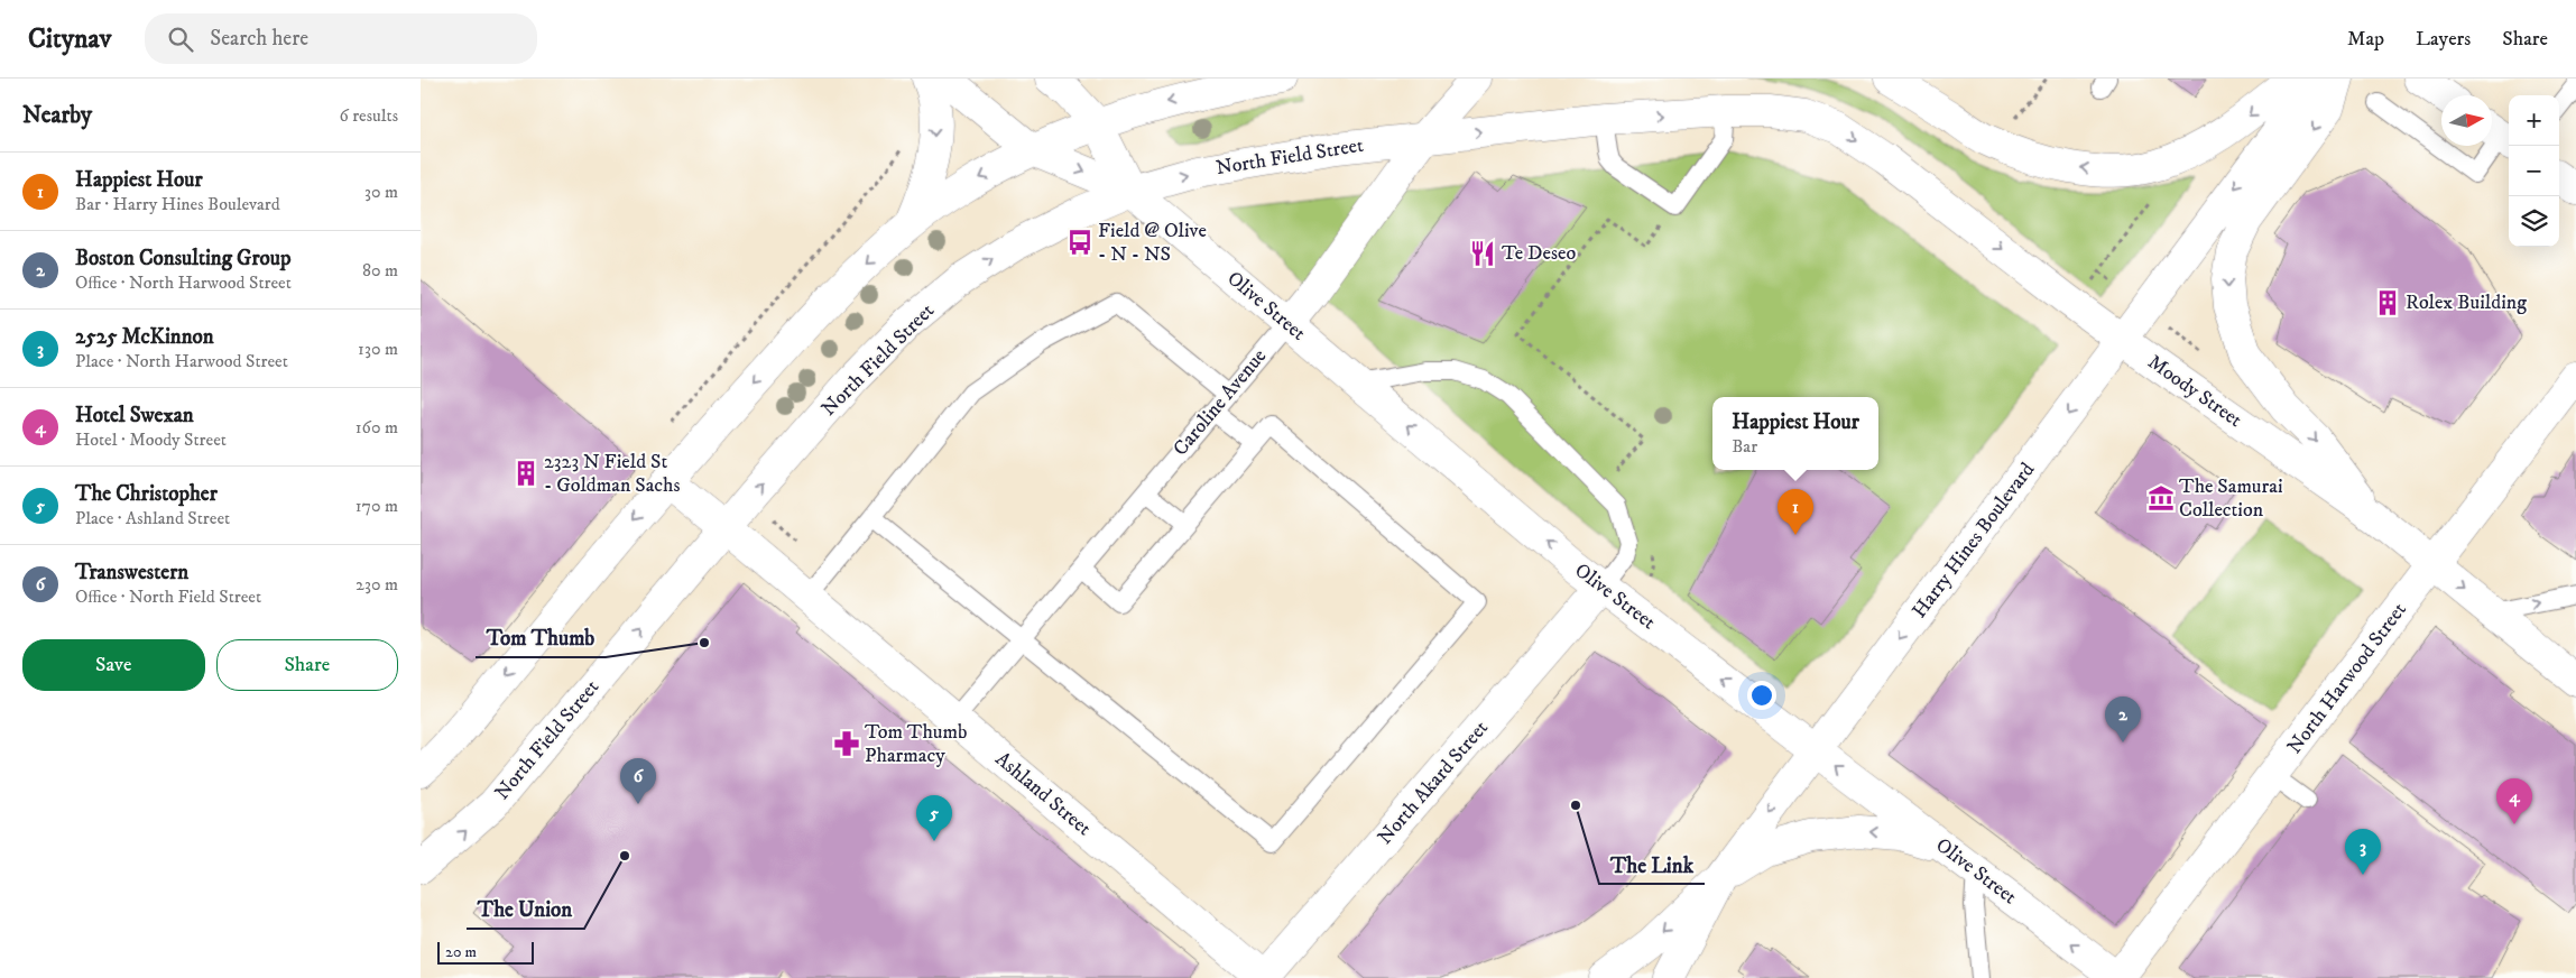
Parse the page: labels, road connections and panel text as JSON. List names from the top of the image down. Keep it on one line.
{"streets":{"main road":["North Field Street","Olive Street","Moody Street","Caroline Avenue","Harry Hines Boulevard","North Harwood Street","North Akard Street","Ashland Street"]},"crossings":[["North Field Street","Olive Street"],["North Field Street","Moody Street"],["North Field Street","Caroline Avenue"],["North Field Street","Ashland Street"],["Olive Street","Caroline Avenue"],["Olive Street","Harry Hines Boulevard"],["Olive Street","North Harwood Street"],["Olive Street","North Akard Street"],["Moody Street","Harry Hines Boulevard"],["Moody Street","North Harwood Street"],["Caroline Avenue","Ashland Street"],["North Akard Street","Ashland Street"]],"one_way":["Moody Street","Harry Hines Boulevard"],"places":{"bus stop":["Field @ Olive - N - NS"],"restaurant":["Te Deseo"],"building":["Rolex Building","2323 N Field St - Goldman Sachs"],"museum":["The Samurai Collection"],"other":["Tom Thumb","The Link","The Union"],"pharmacy":["Tom Thumb Pharmacy"]},"scale_bar":"20 m","north":"right","page":{"header":"Citynav","search":"Search here","nav":["Map","Layers","Share"],"heading":["Nearby","6 results"],"map_buttons":["+","−"],"list":[{"mark":"1","name":"Happiest Hour","note":"Bar · Harry Hines Boulevard","value":"30 m"},{"mark":"2","name":"Boston Consulting Group","note":"Office · North Harwood Street","value":"80 m"},{"mark":"3","name":"2525 McKinnon","note":"Place · North Harwood Street","value":"130 m"},{"mark":"4","name":"Hotel Swexan","note":"Hotel · Moody Street","value":"160 m"},{"mark":"5","name":"The Christopher","note":"Place · Ashland Street","value":"170 m"},{"mark":"6","name":"Transwestern","note":"Office · North Field Street","value":"230 m"}],"popup":["Happiest Hour","Bar"],"pins":["1","2","6","4","5","3"],"buttons":["Save","Share"],"scale":"20 m"}}
